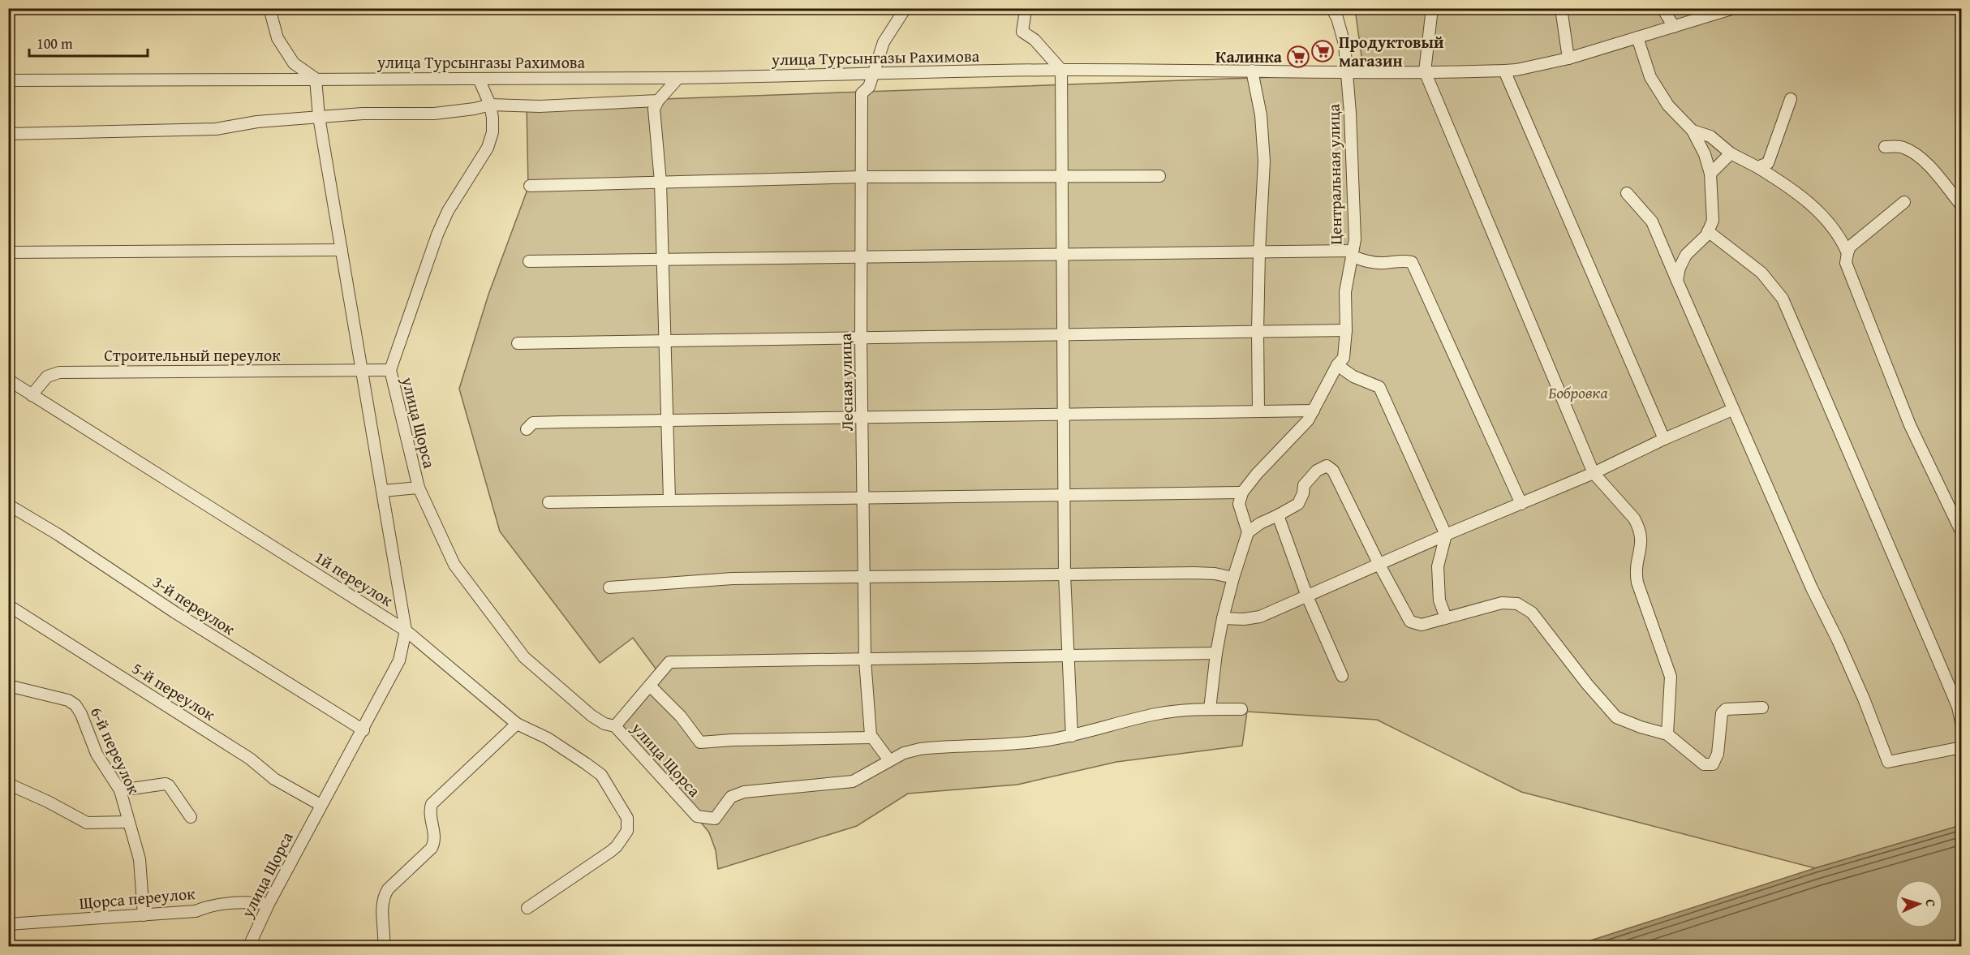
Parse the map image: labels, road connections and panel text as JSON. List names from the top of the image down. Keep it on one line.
{"streets":{"street":["улица Турсынгазы Рахимова","Центральная улица","Строительный переулок","Лесная улица","улица Щорса","1й переулок","3-й переулок","5-й переулок","6-й переулок","Щорса переулок"]},"crossings":[["улица Турсынгазы Рахимова","Центральная улица"],["улица Турсынгазы Рахимова","Лесная улица"],["улица Турсынгазы Рахимова","улица Щорса"],["Строительный переулок","улица Щорса"],["Строительный переулок","1й переулок"],["улица Щорса","1й переулок"],["улица Щорса","3-й переулок"],["улица Щорса","5-й переулок"],["улица Щорса","Щорса переулок"],["6-й переулок","Щорса переулок"]],"parks":["Бобровка"],"places":{"supermarket":["Продуктовый магазин","Калинка"]},"scale_bar":"100 m","north":"right"}
